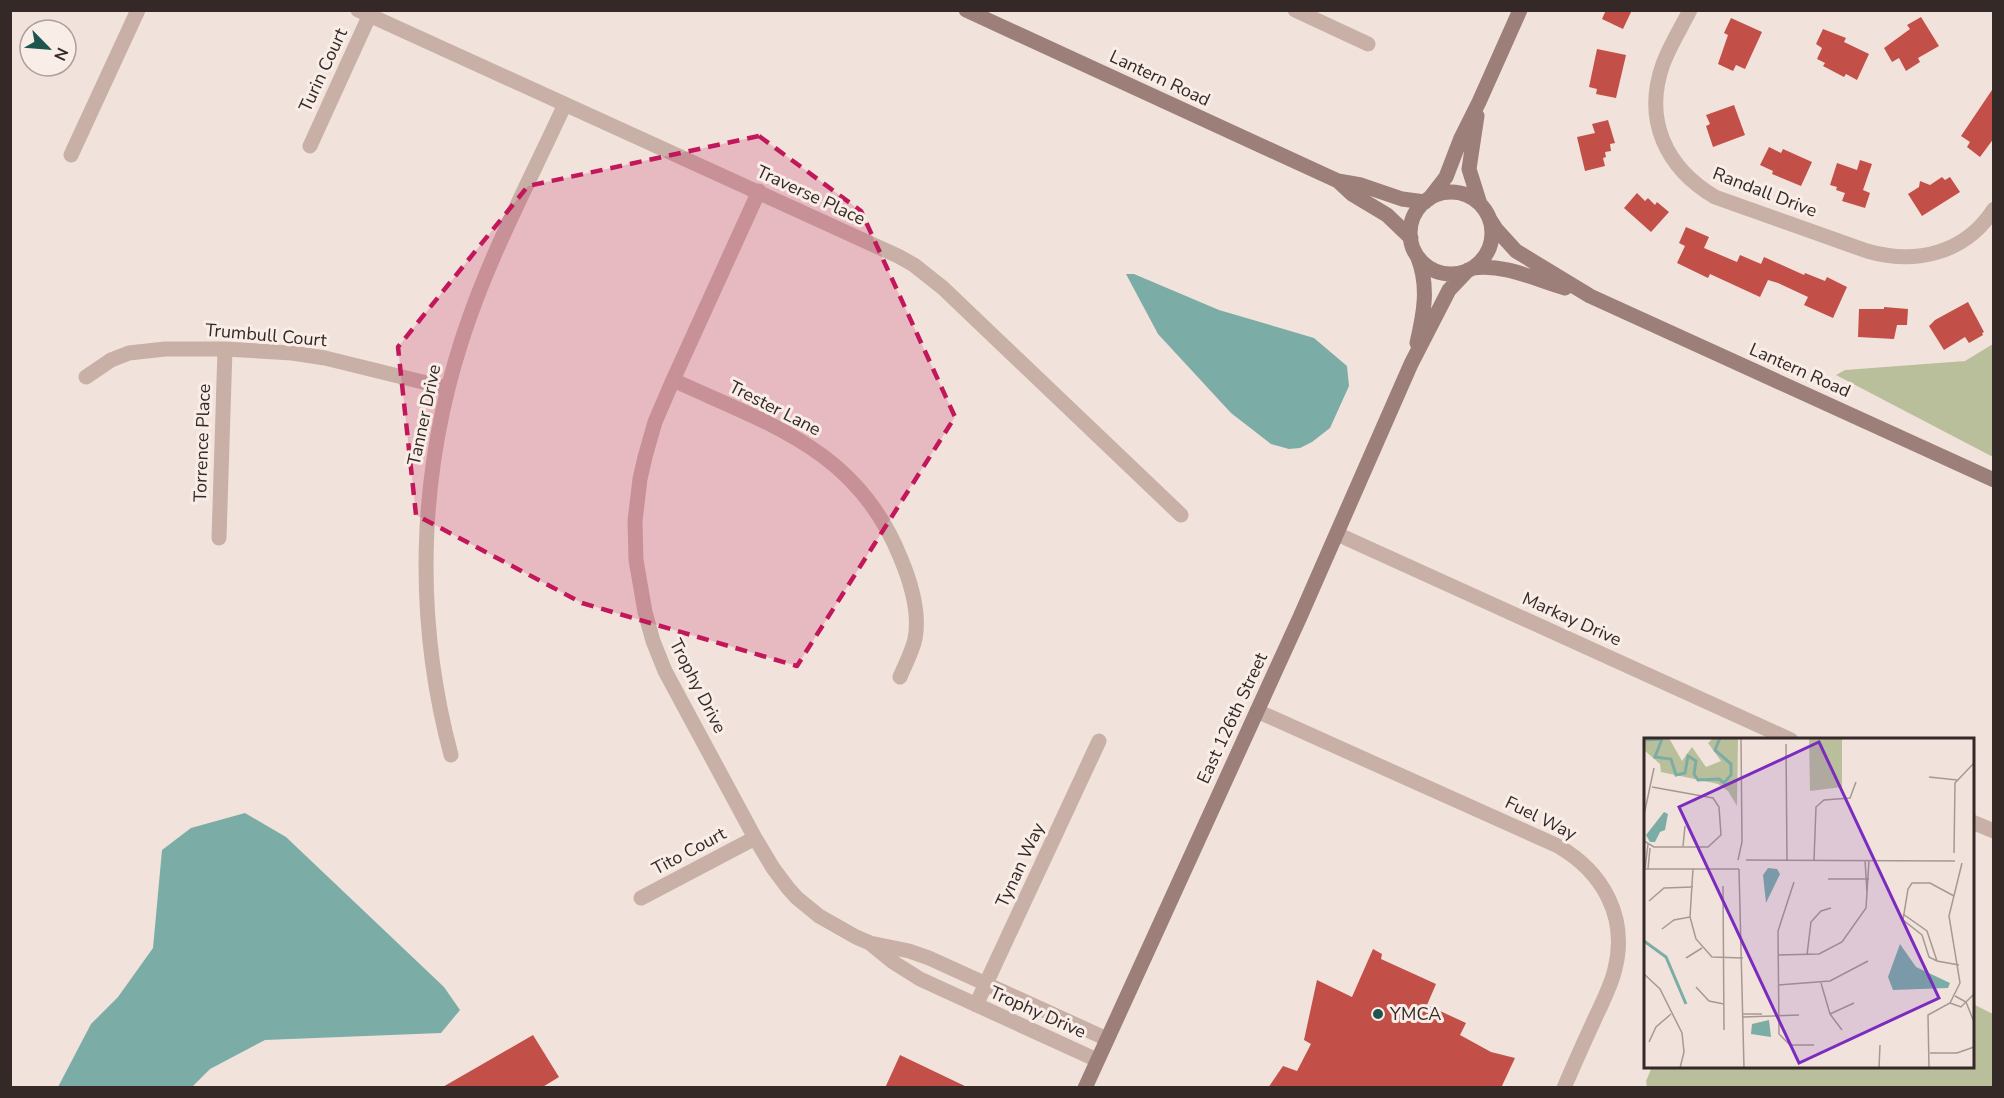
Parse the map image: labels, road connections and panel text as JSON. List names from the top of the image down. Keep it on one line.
{"streets":{"main road":["Lantern Road","East 126th Street"],"street":["Turin Court","Randall Drive","Traverse Place","Trumbull Court","Trester Lane","Tanner Drive","Torrence Place","Markay Drive","Trophy Drive","Fuel Way","Tito Court","Tynan Way"]},"crossings":[["Turin Court","Traverse Place"],["Lantern Road","East 126th Street"],["Traverse Place","Tanner Drive"],["Traverse Place","Trophy Drive"],["Trumbull Court","Tanner Drive"],["Trumbull Court","Torrence Place"],["Trester Lane","Trophy Drive"],["Markay Drive","East 126th Street"],["Trophy Drive","East 126th Street"],["Trophy Drive","Tito Court"],["Trophy Drive","Tynan Way"],["East 126th Street","Fuel Way"]],"places":["YMCA"],"north":"bottom right"}
